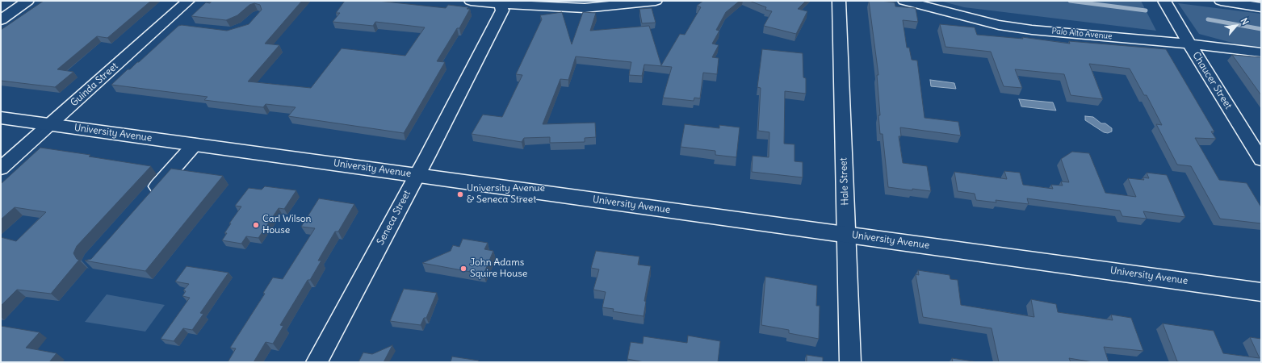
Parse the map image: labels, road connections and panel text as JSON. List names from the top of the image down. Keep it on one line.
{"streets":{"main road":["University Avenue"],"street":["Palo Alto Avenue","Chaucer Street","Guinda Street","Hale Street","Seneca Street"]},"crossings":[["Palo Alto Avenue","Chaucer Street"],["Guinda Street","University Avenue"],["University Avenue","Hale Street"],["University Avenue","Seneca Street"]],"places":["University Avenue & Seneca Street","Carl Wilson House","John Adams Squire House"],"north":"top right"}
